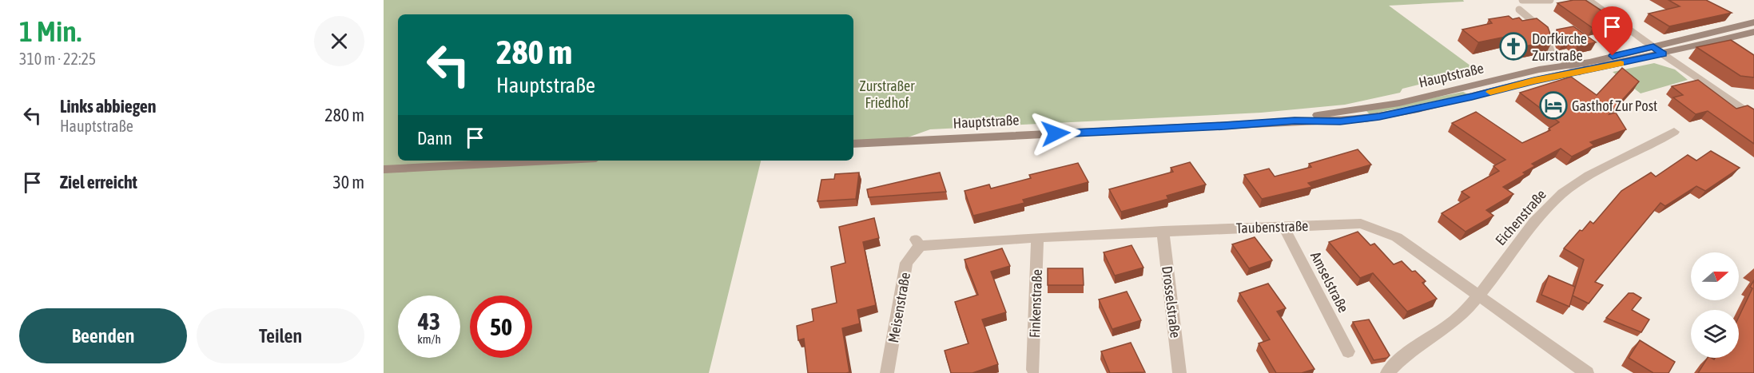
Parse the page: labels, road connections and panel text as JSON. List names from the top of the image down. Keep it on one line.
{"streets":{"main road":["Hauptstraße"],"street":["Eichenstraße","Taubenstraße","Amselstraße","Drosselstraße","Finkenstraße","Meisenstraße"]},"crossings":[["Eichenstraße","Taubenstraße"],["Taubenstraße","Amselstraße"],["Taubenstraße","Drosselstraße"],["Taubenstraße","Finkenstraße"],["Taubenstraße","Meisenstraße"]],"parks":["Zurstraßer Friedhof"],"places":{"church":["Dorfkirche Zurstraße"],"hotel":["Gasthof Zur Post"]},"north":"right","page":{"heading":["1 Min.","310 m · 22:25"],"turn":["280 m","Hauptstraße"],"list":[{"name":"Links abbiegen","note":"Hauptstraße","value":"280 m"},{"name":"Ziel erreicht","value":"30 m"}],"then":"Dann","speed":"43 km/h","limit":"50","buttons":["Beenden","Teilen"]}}
